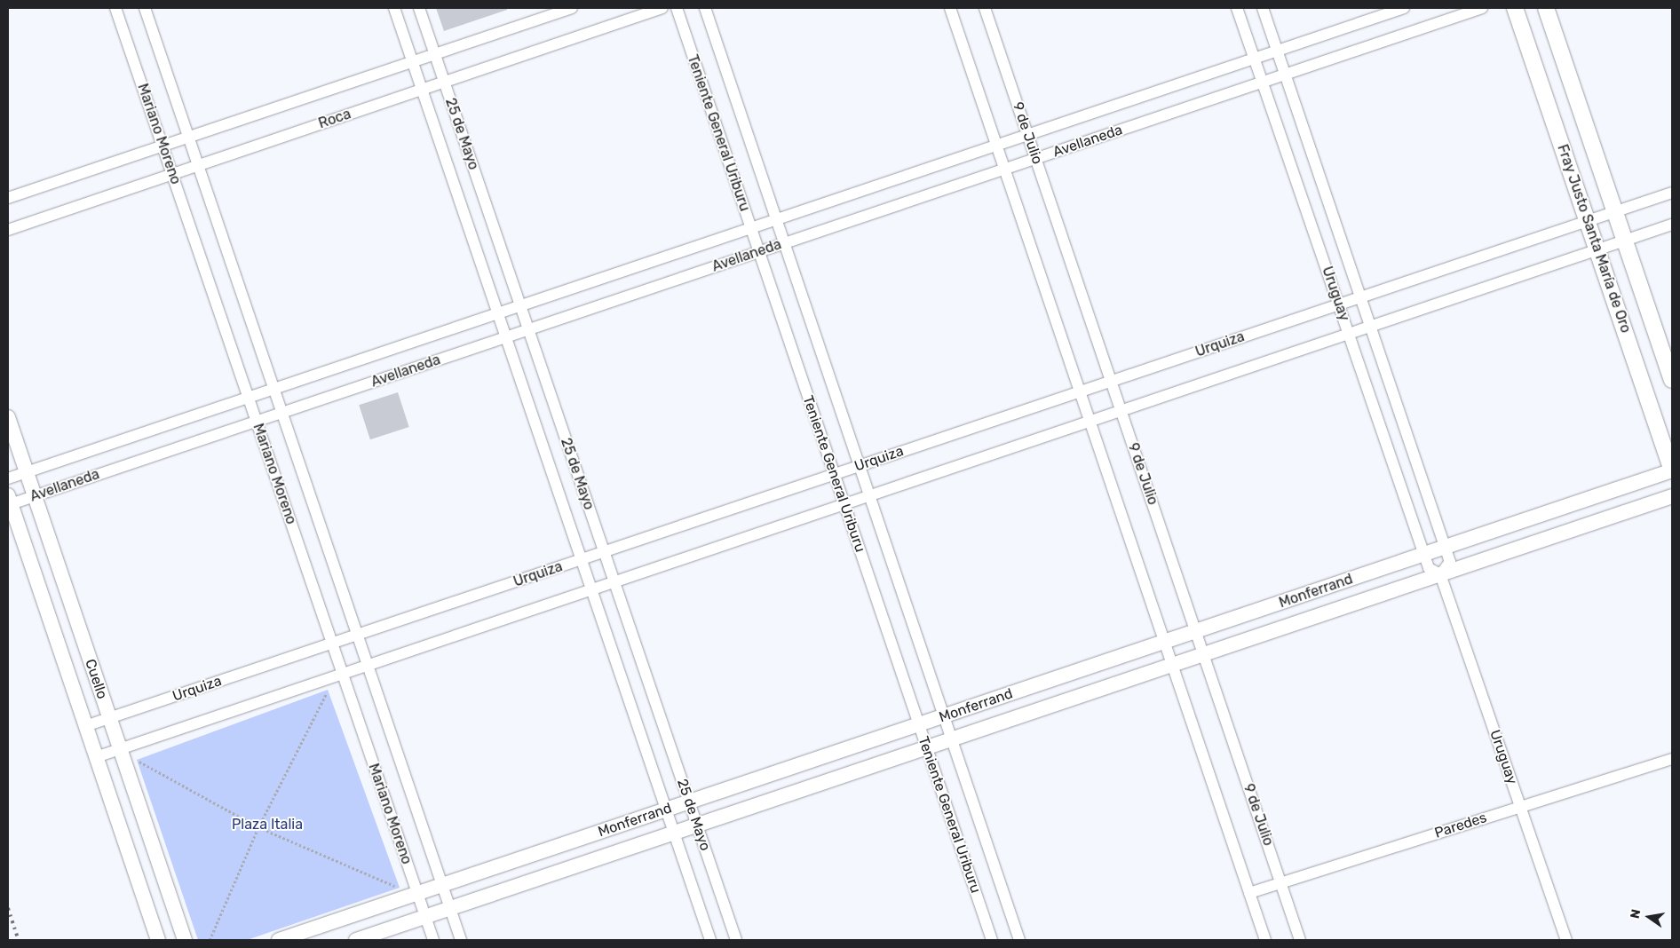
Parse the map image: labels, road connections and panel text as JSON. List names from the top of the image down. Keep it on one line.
{"streets":{"main road":["Fray Justo Santa María de Oro"],"street":["Roca","Teniente General Uriburu","9 de Julio","Mariano Moreno","25 de Mayo","Avellaneda","Uruguay","Urquiza","Monferrand","Cuello","Paredes"]},"crossings":[["Roca","Mariano Moreno"],["Roca","25 de Mayo"],["Teniente General Uriburu","Avellaneda"],["Teniente General Uriburu","Urquiza"],["Teniente General Uriburu","Monferrand"],["9 de Julio","Avellaneda"],["9 de Julio","Urquiza"],["9 de Julio","Monferrand"],["9 de Julio","Paredes"],["Mariano Moreno","Avellaneda"],["Mariano Moreno","Urquiza"],["Mariano Moreno","Monferrand"],["25 de Mayo","Avellaneda"],["25 de Mayo","Urquiza"],["25 de Mayo","Monferrand"],["Avellaneda","Uruguay"],["Avellaneda","Cuello"],["Fray Justo Santa María de Oro","Urquiza"],["Fray Justo Santa María de Oro","Monferrand"],["Uruguay","Urquiza"],["Uruguay","Monferrand"],["Uruguay","Paredes"],["Urquiza","Cuello"]],"parks":["Plaza Italia"],"north":"left"}
